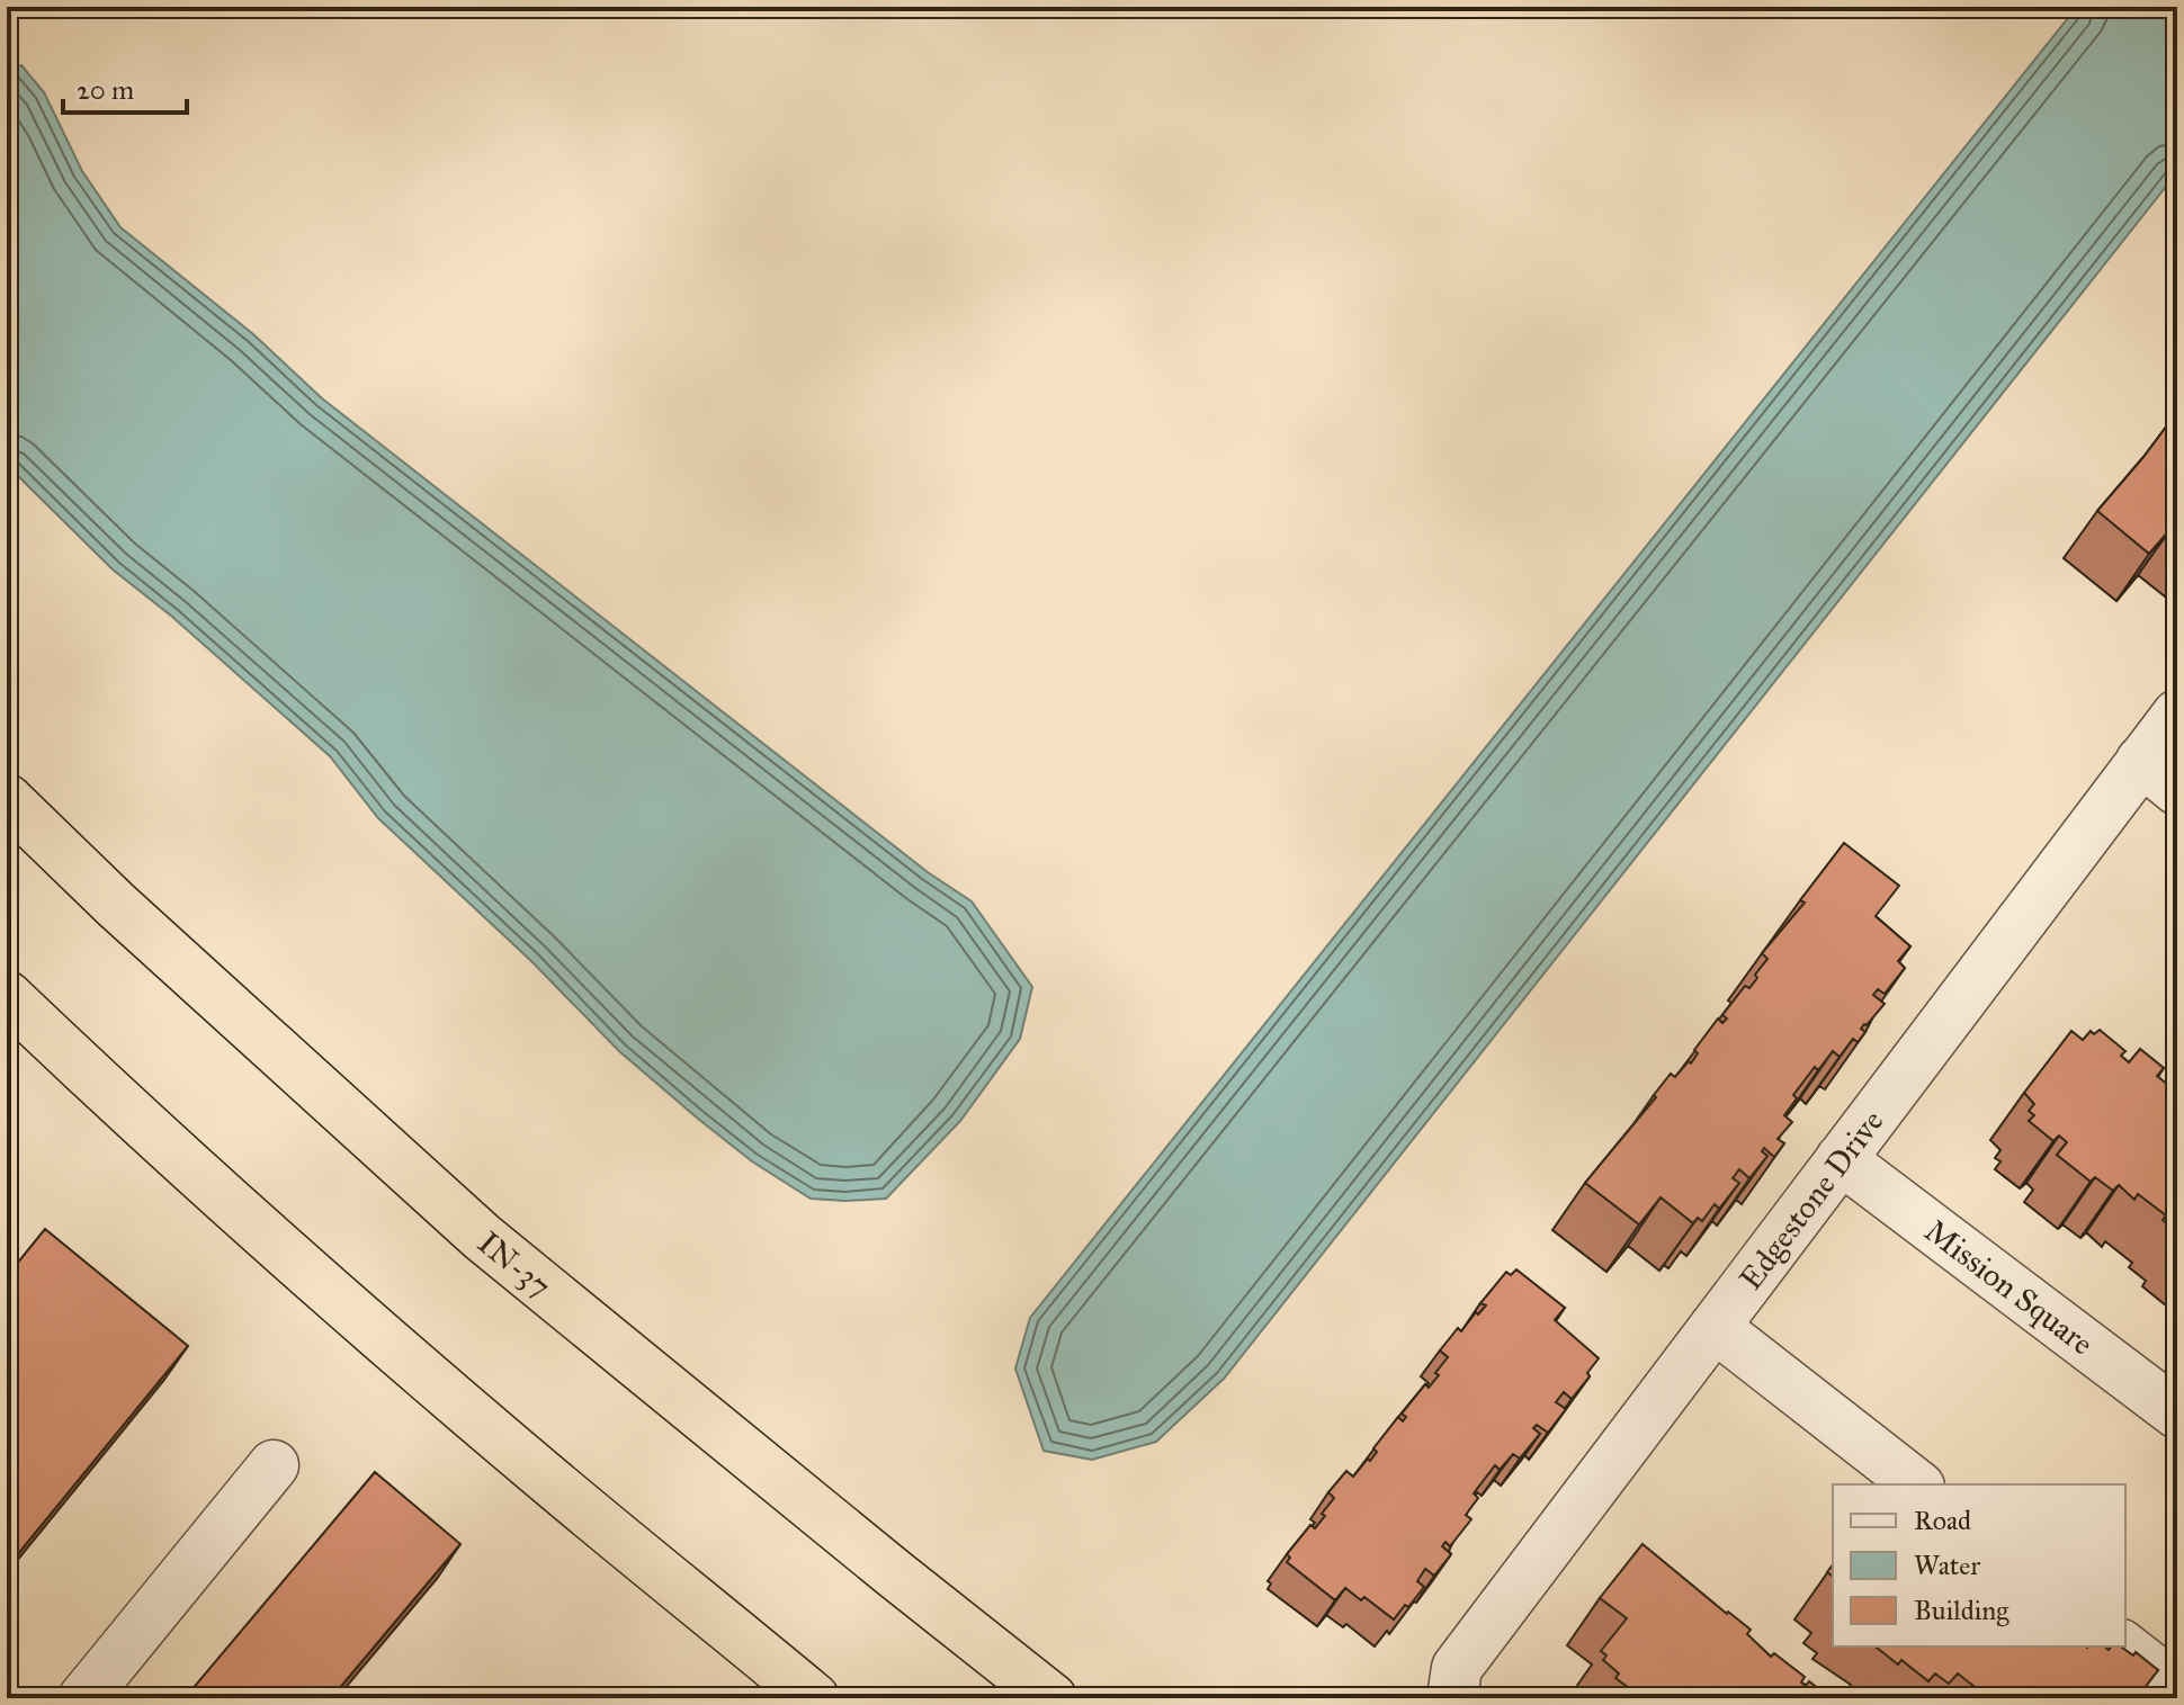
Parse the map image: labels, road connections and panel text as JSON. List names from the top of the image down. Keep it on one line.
{"streets":{"highway":["IN-37"],"street":["Edgestone Drive","Mission Square"]},"crossings":[["Edgestone Drive","Mission Square"]],"legend":["Road","Water","Building"],"scale_bar":"20 m"}
